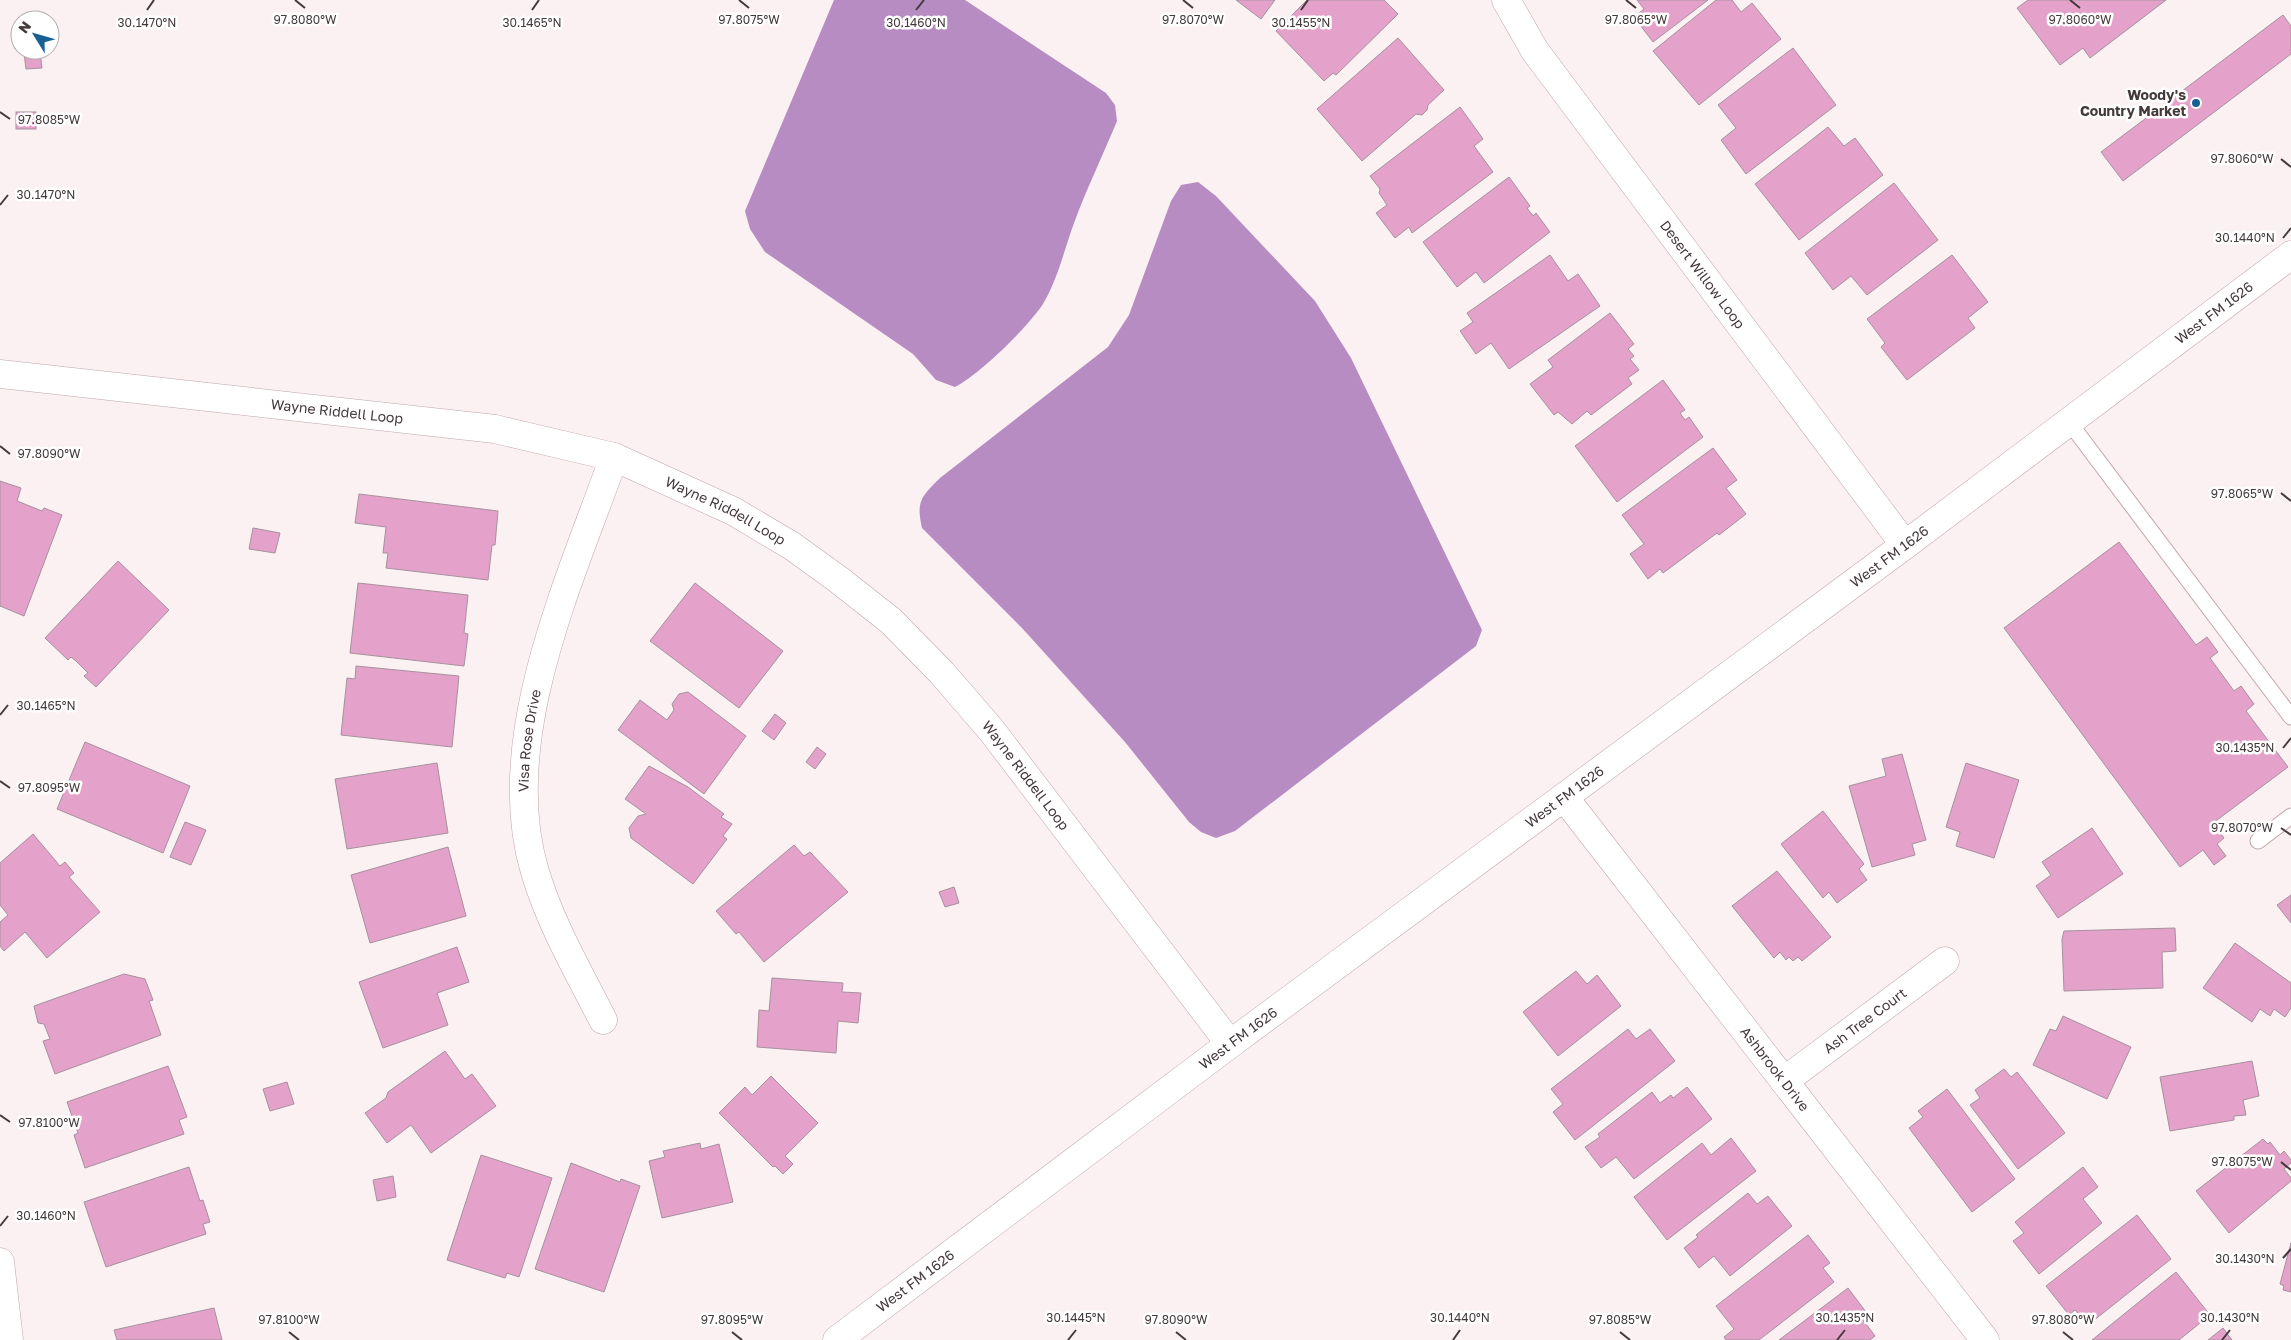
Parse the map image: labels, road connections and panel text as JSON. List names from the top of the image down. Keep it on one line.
{"streets":{"street":["Desert Willow Loop","West FM 1626","Wayne Riddell Loop","Visa Rose Drive","Ash Tree Court","Ashbrook Drive"]},"crossings":[["Desert Willow Loop","West FM 1626"],["West FM 1626","Wayne Riddell Loop"],["West FM 1626","Ashbrook Drive"],["Wayne Riddell Loop","Visa Rose Drive"],["Ash Tree Court","Ashbrook Drive"]],"places":["Woody's Country Market"],"north":"top left","coordinates":["97.8080°W","97.8075°W","97.8070°W","97.8065°W","97.8060°W","30.1470°N","30.1465°N","30.1460°N","30.1455°N","97.8085°W","30.1440°N","97.8090°W","30.1435°N","97.8095°W","97.8100°W","30.1430°N","30.1445°N"]}
